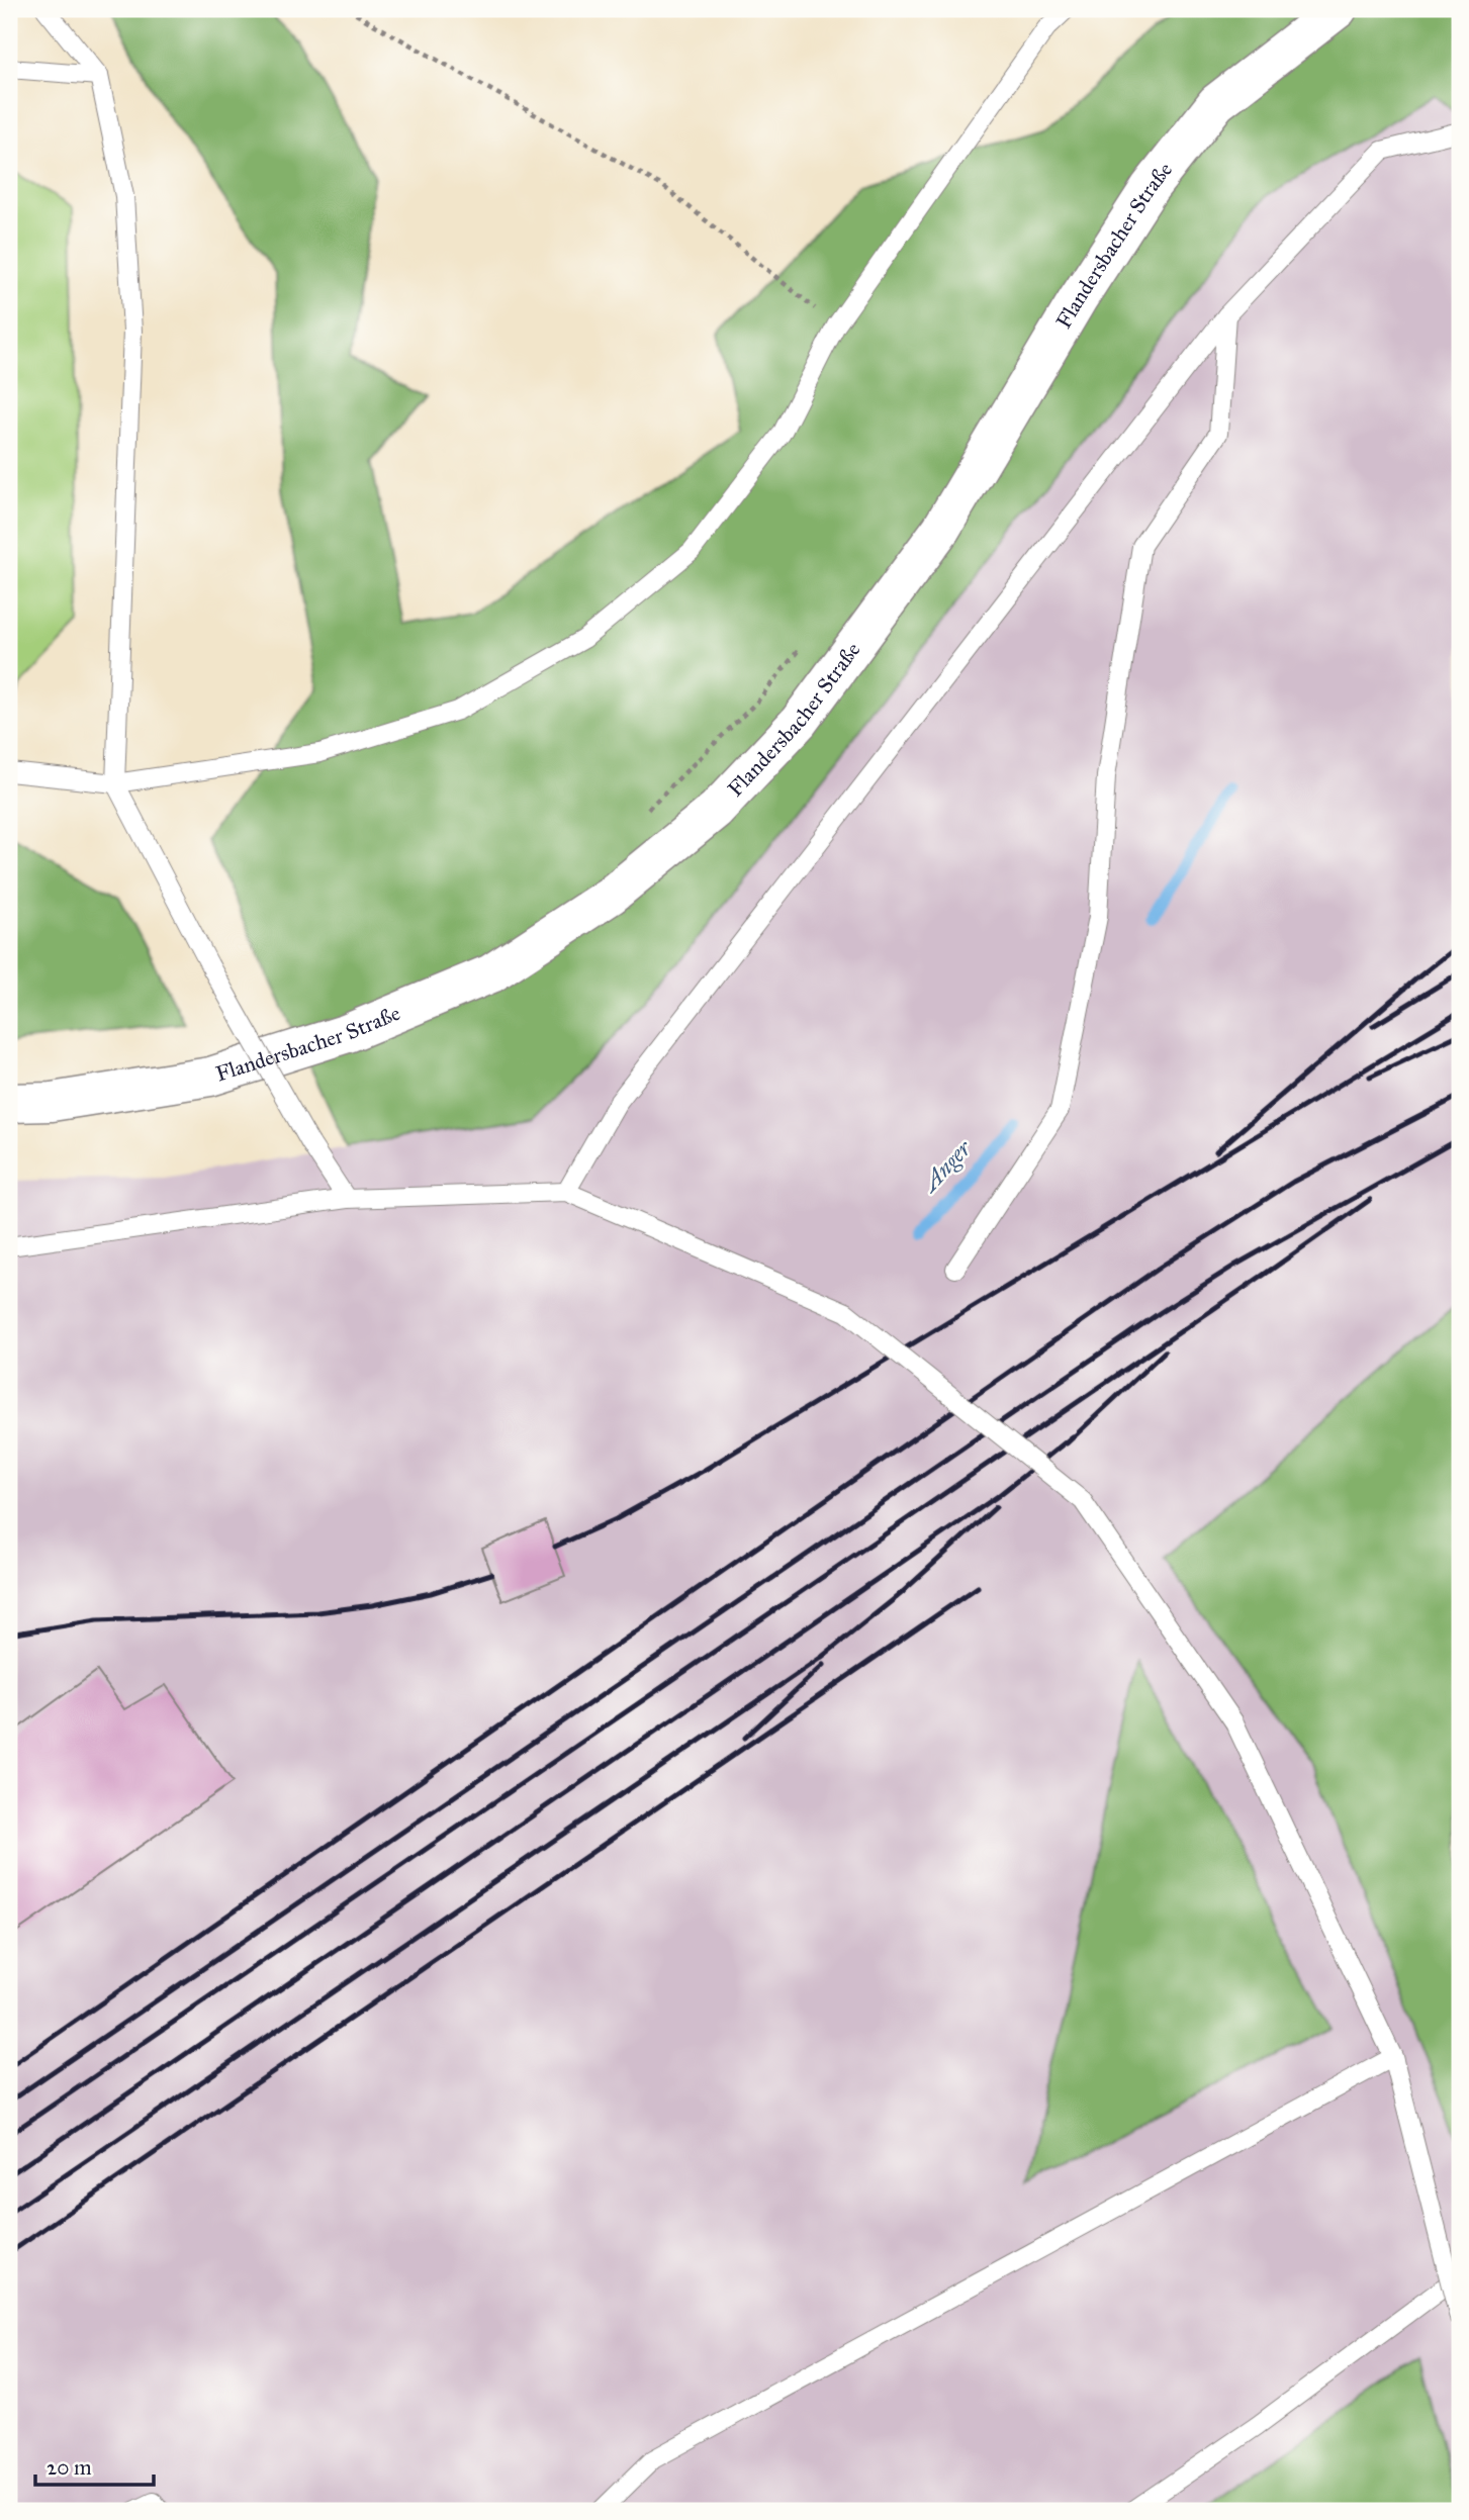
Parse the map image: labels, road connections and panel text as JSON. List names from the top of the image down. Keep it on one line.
{"streets":{"street":["Flandersbacher Straße"]},"water":["Anger"],"scale_bar":"20 m"}
